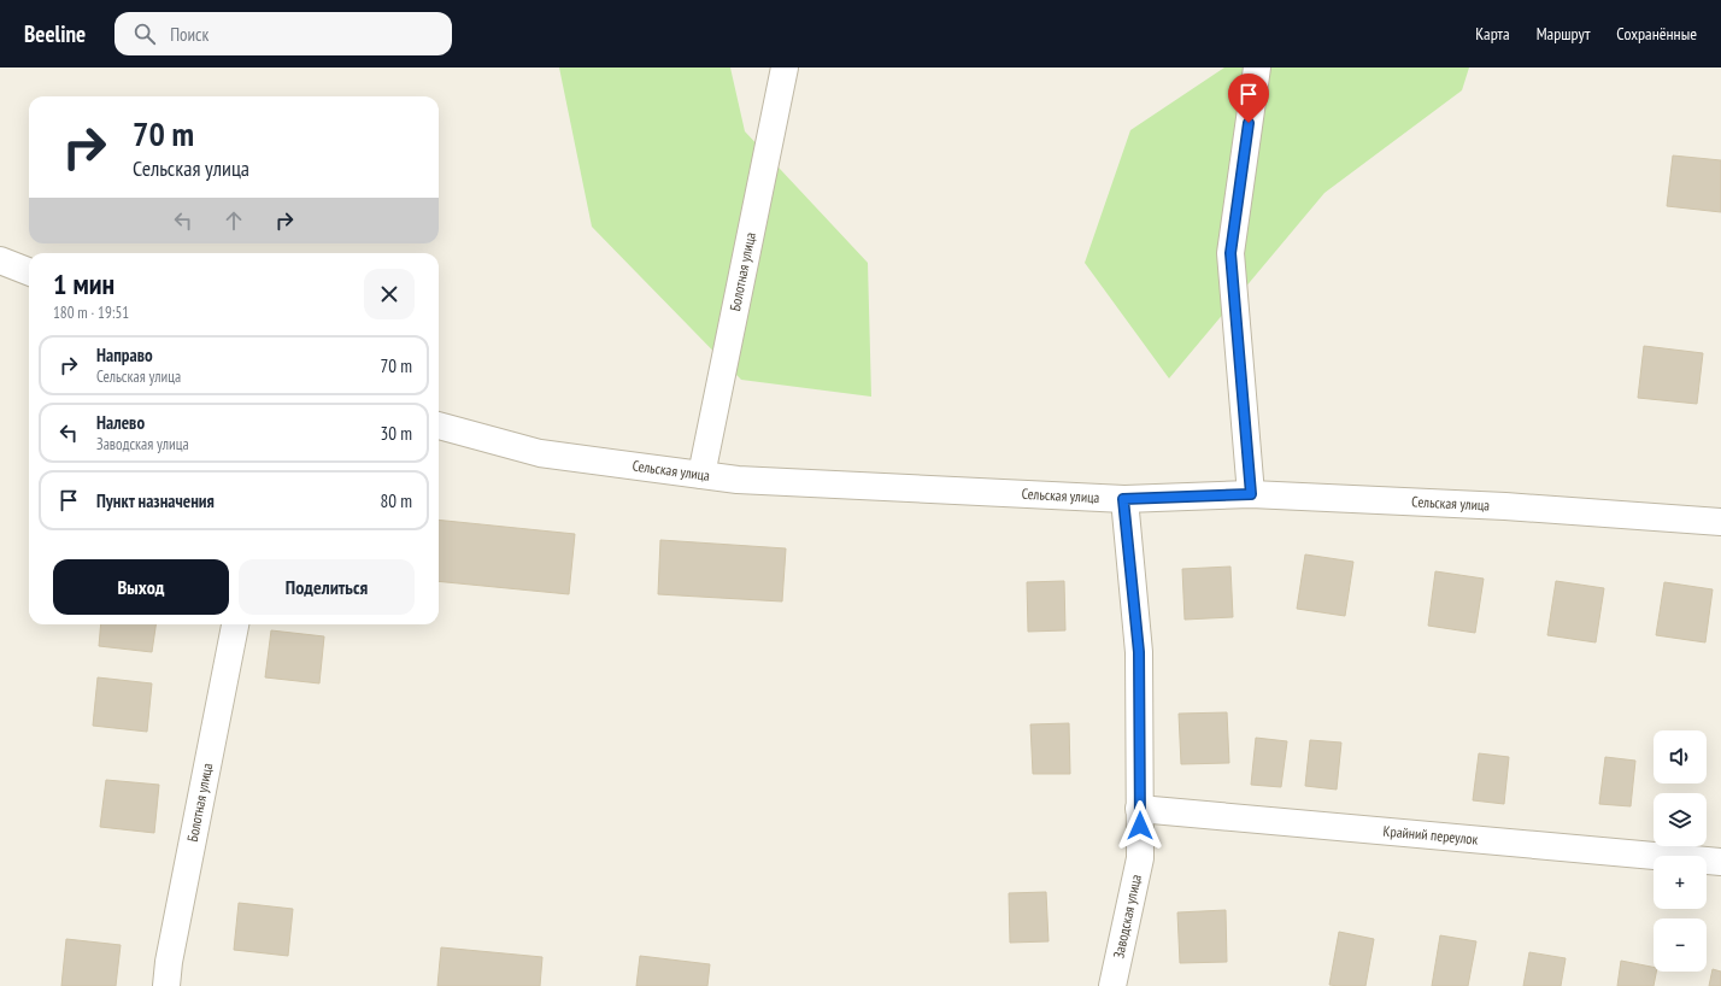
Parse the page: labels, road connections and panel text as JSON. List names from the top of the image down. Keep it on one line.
{"streets":{"street":["Болотная улица","Сельская улица","Крайний переулок","Заводская улица"]},"crossings":[["Болотная улица","Сельская улица"],["Сельская улица","Заводская улица"],["Крайний переулок","Заводская улица"]],"page":{"header":"Beeline","search":"Поиск","nav":["Карта","Маршрут","Сохранённые"],"turn":["70 m","Сельская улица"],"heading":["1 мин","180 m · 19:51"],"list":[{"name":"Направо","note":"Сельская улица","value":"70 m"},{"name":"Налево","note":"Заводская улица","value":"30 m"},{"name":"Пункт назначения","value":"80 m"}],"buttons":["Выход","Поделиться"],"map_buttons":["+","−"]}}
